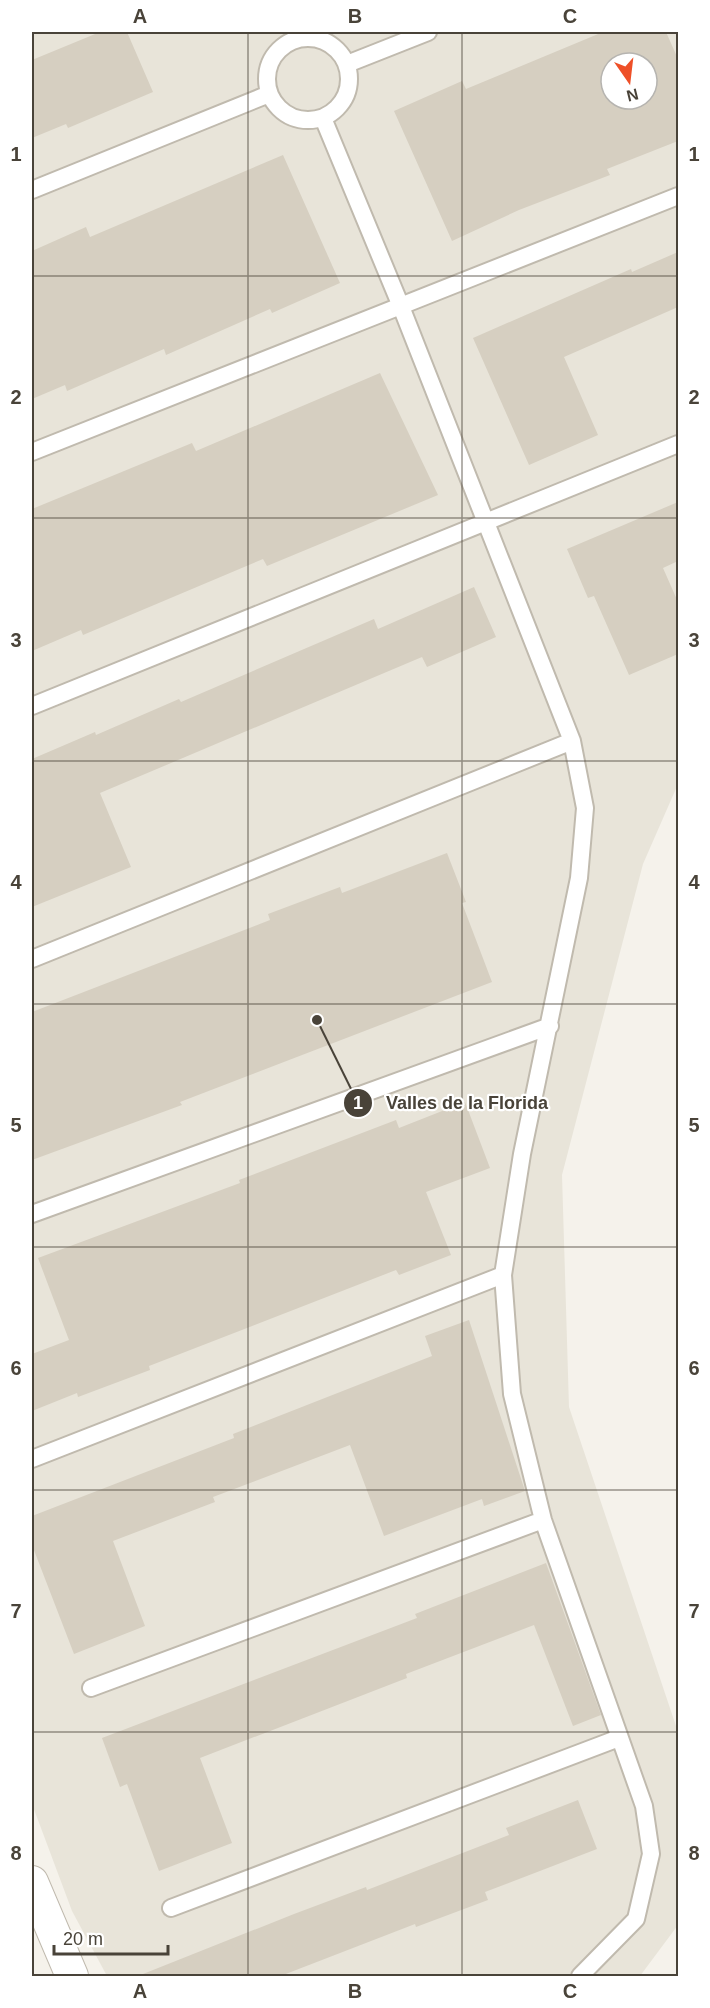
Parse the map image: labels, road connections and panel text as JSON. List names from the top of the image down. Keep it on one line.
{"places":["Valles de la Florida"],"scale_bar":"20 m","north":"bottom","grid":{"columns":["A","B","C"],"rows":["1","2","3","4","5","6","7","8"]}}
